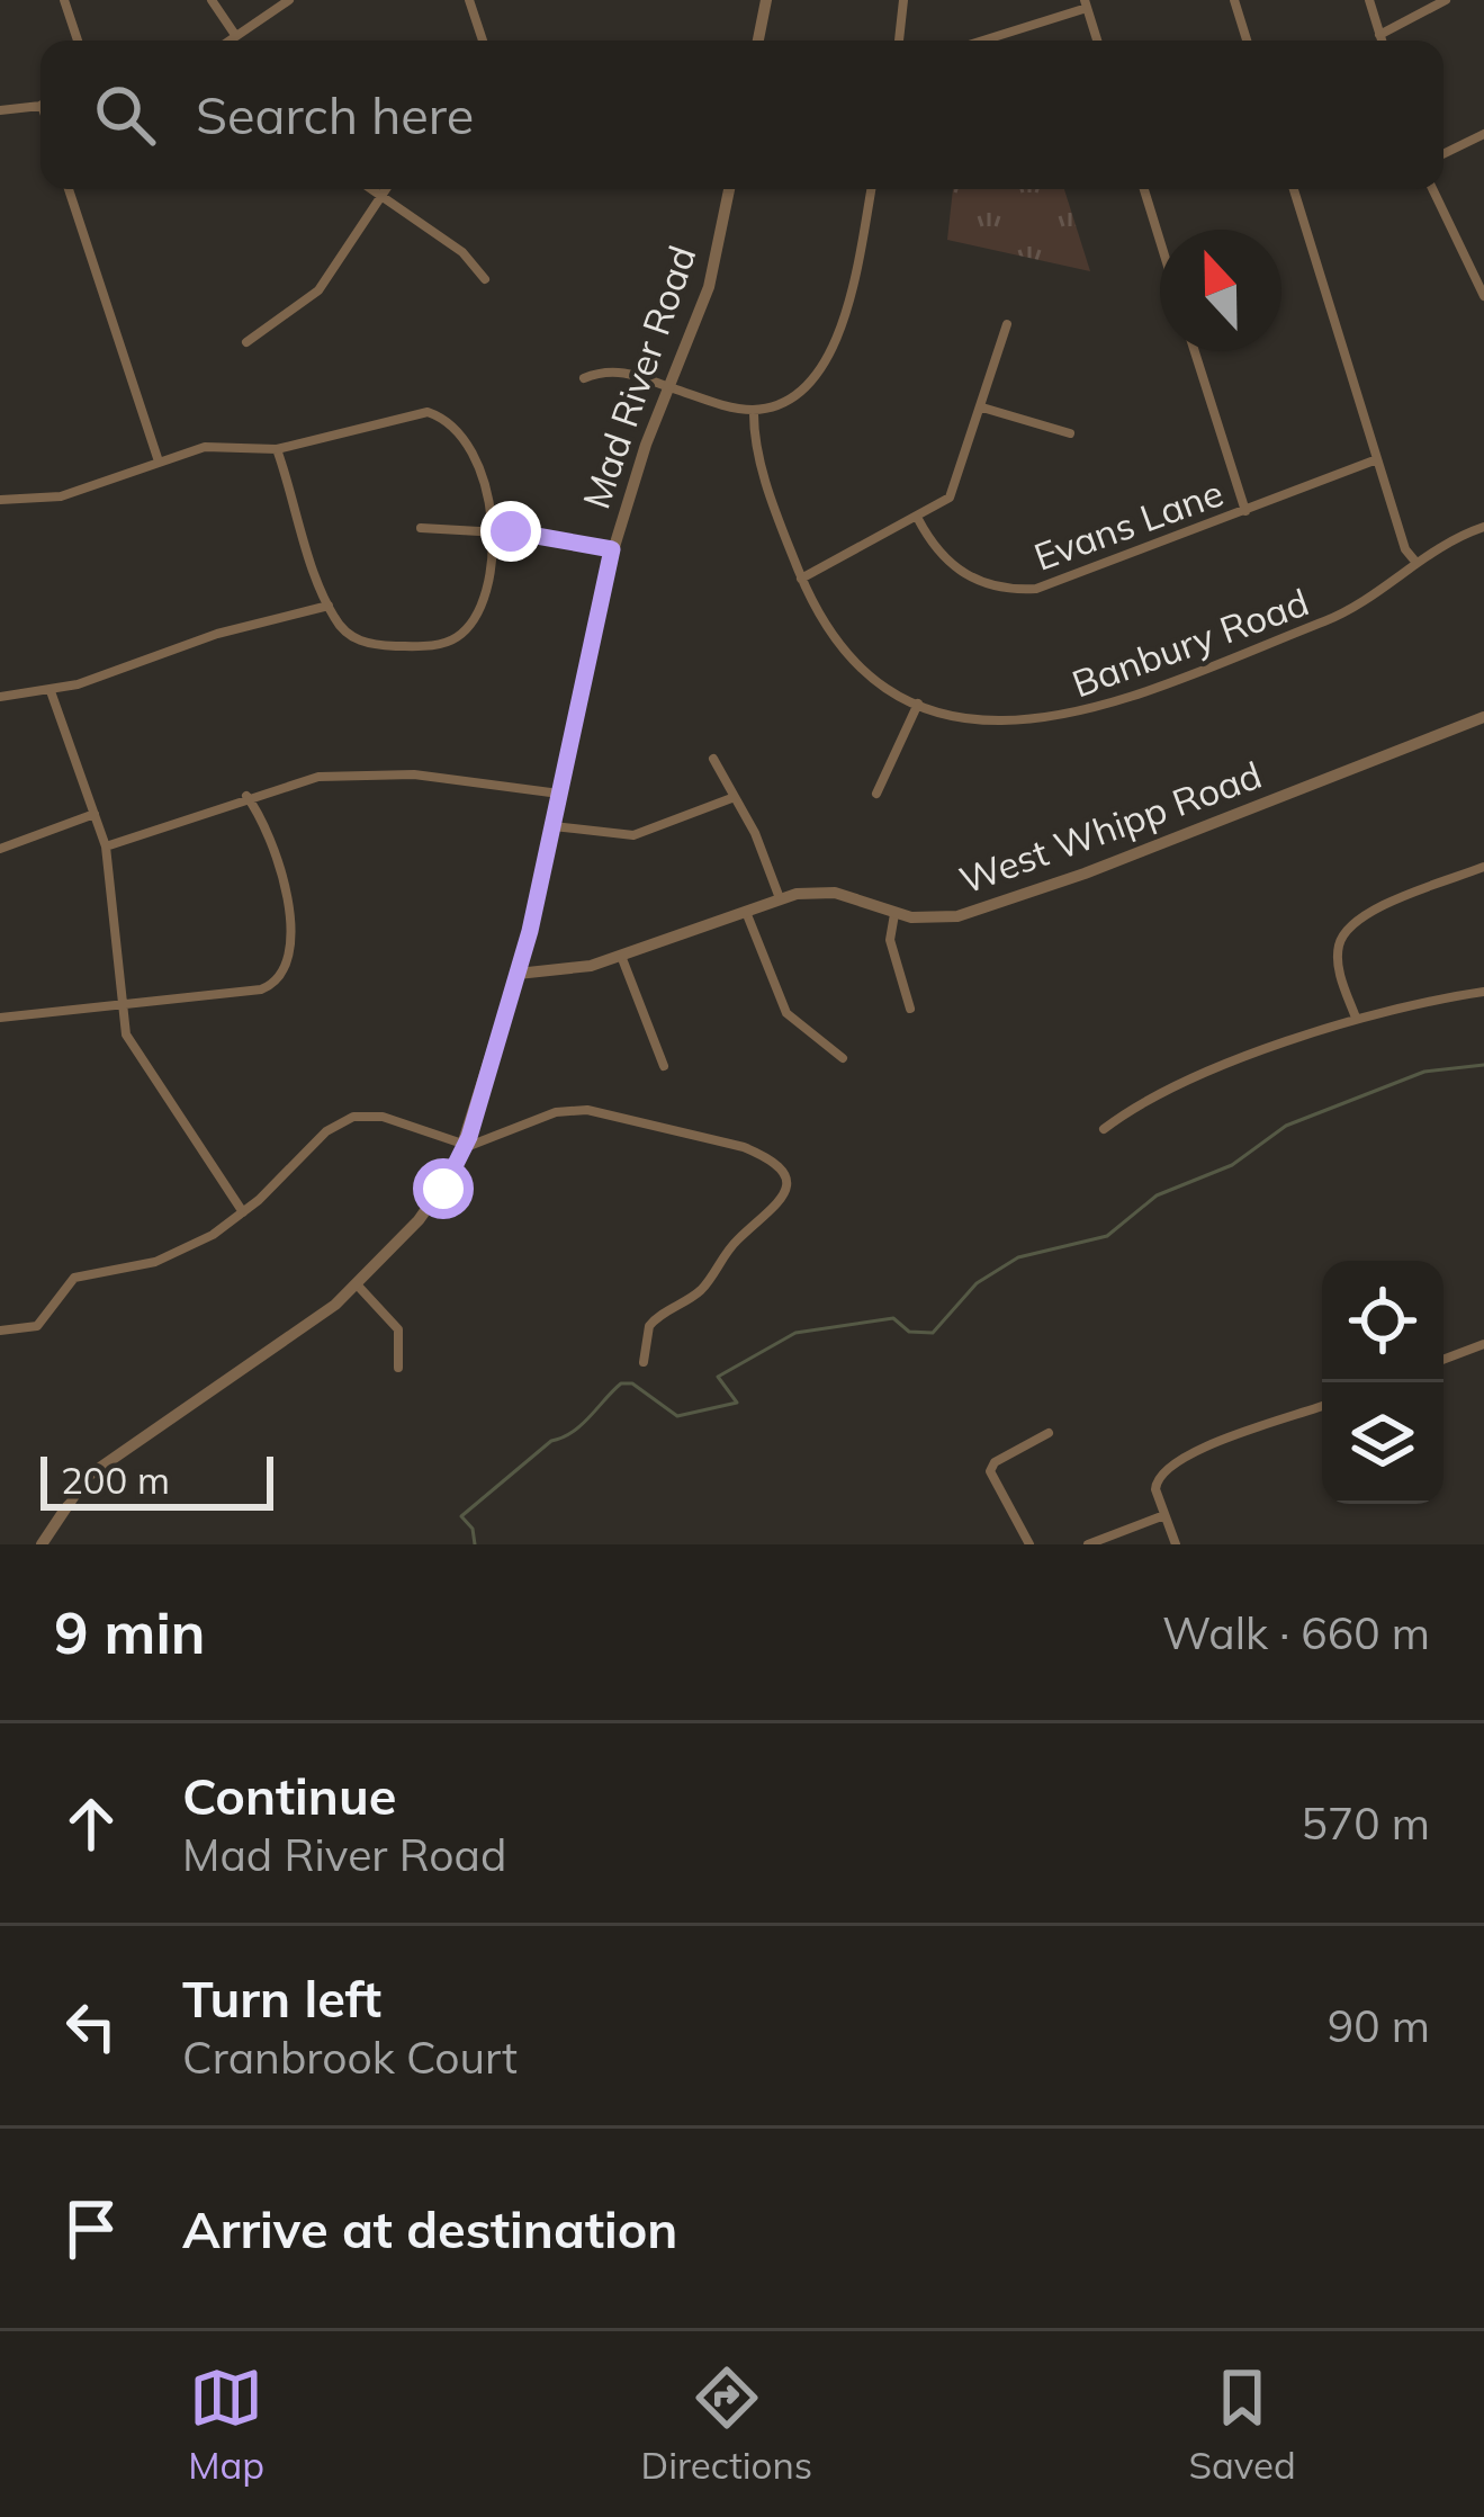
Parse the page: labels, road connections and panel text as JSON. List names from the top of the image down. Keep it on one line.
{"streets":{"street":["Mad River Road","Evans Lane","Banbury Road","West Whipp Road"]},"crossings":[["Mad River Road","West Whipp Road"]],"scale_bar":"200 m","north":"top","page":{"search":"Search here","scale":"200 m","heading":["9 min","Walk · 660 m"],"list":[["Continue","Mad River Road","570 m"],["Turn left","Cranbrook Court","90 m"],"Arrive at destination"],"nav":["Map","Directions","Saved"]}}
